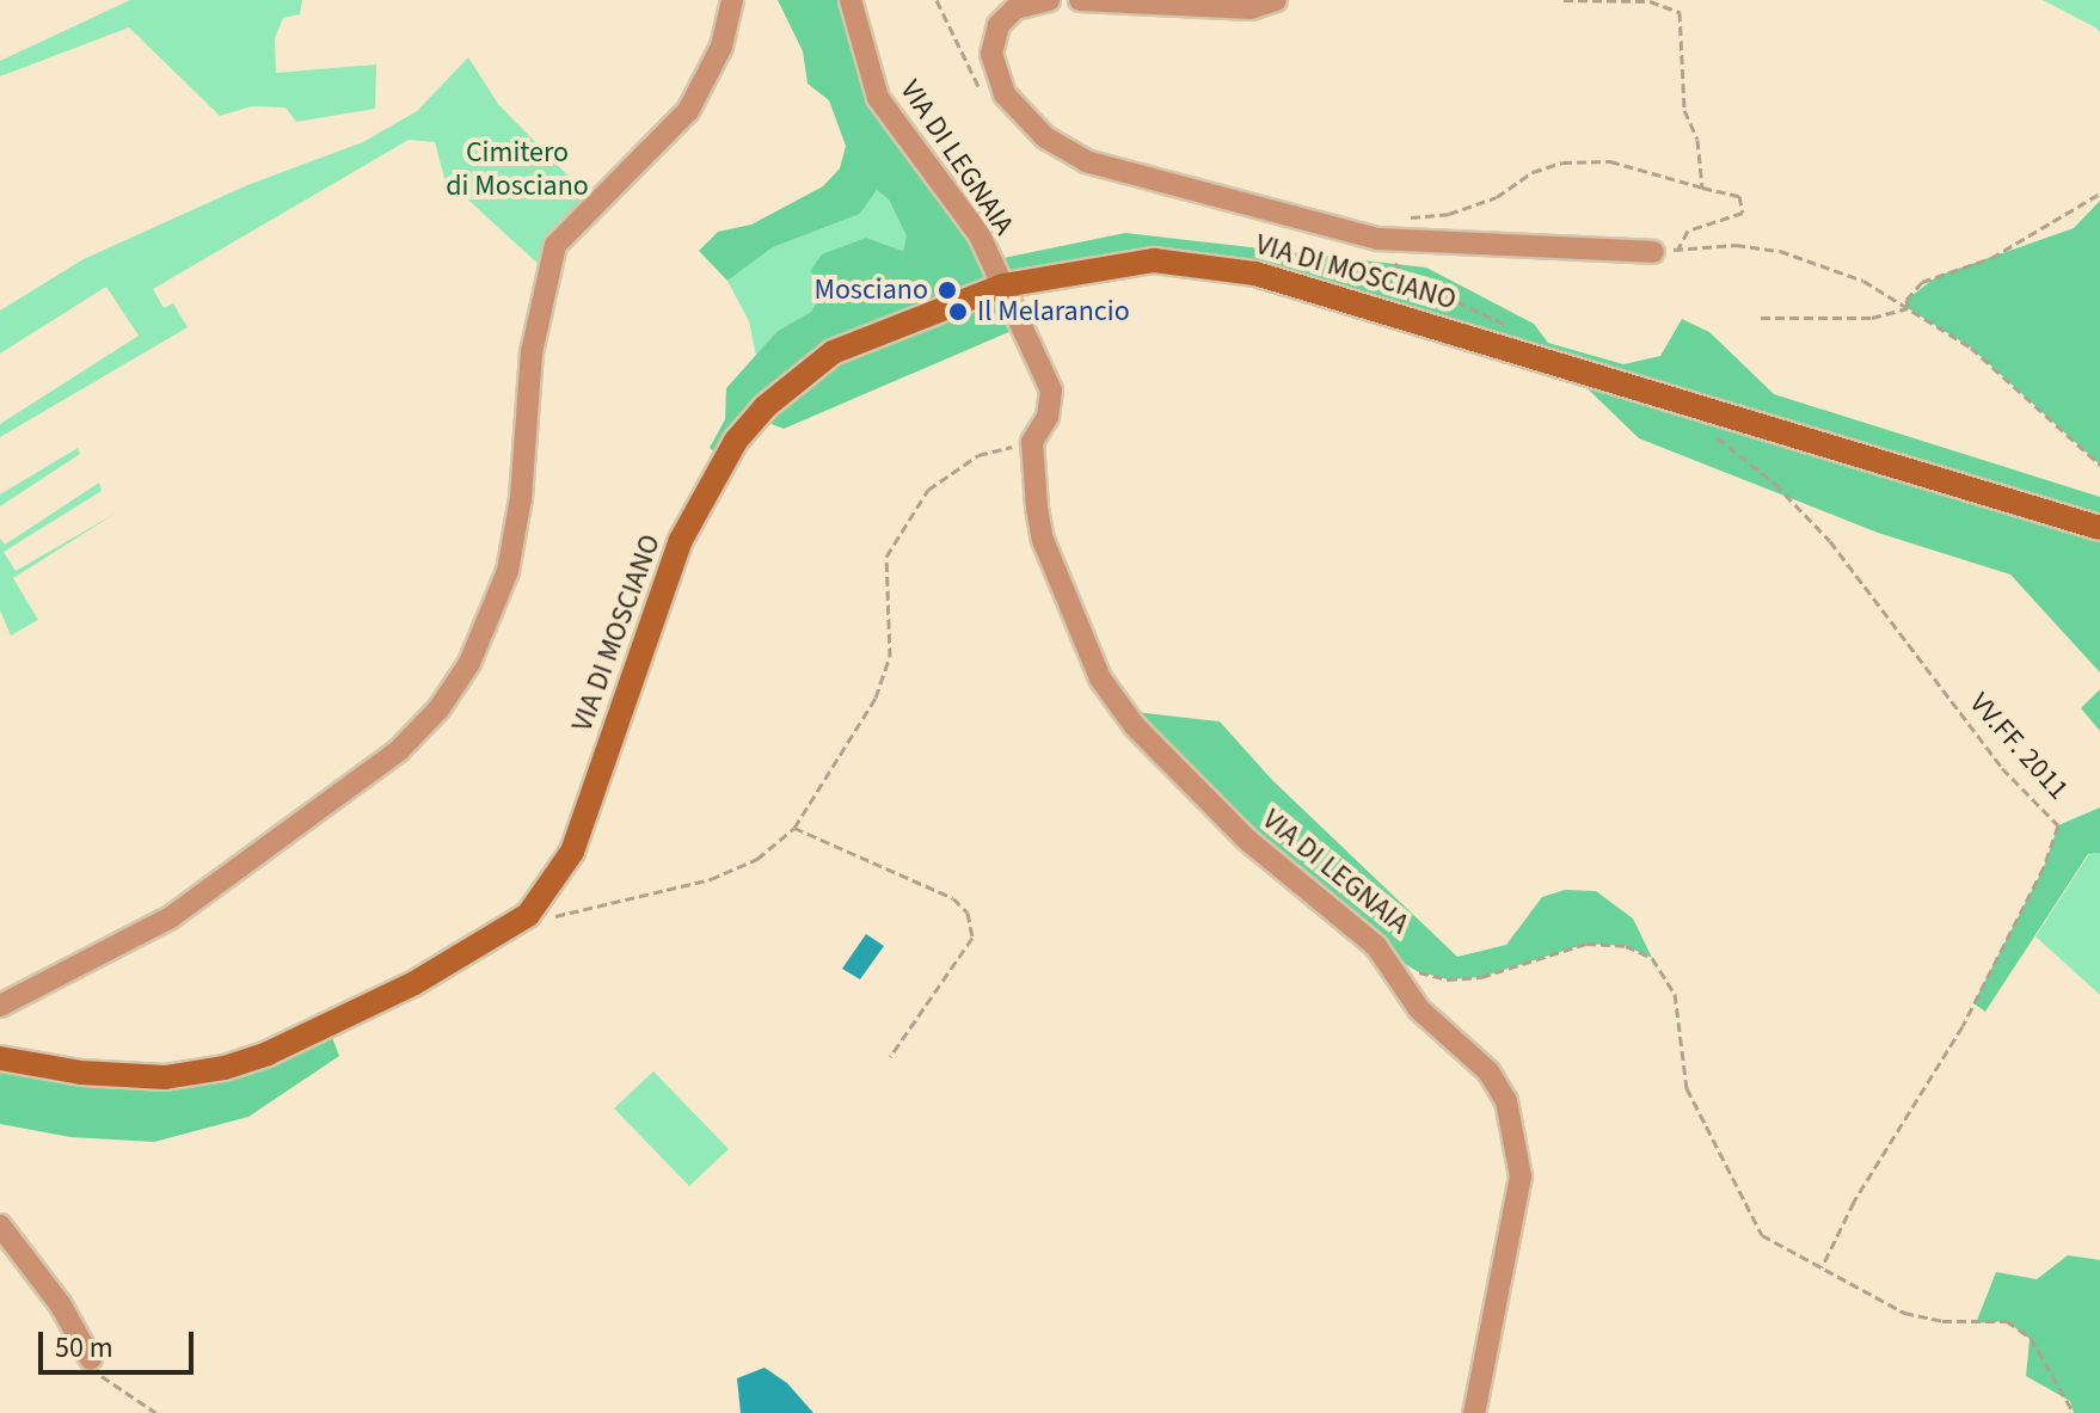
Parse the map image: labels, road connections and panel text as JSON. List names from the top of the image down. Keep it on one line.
{"streets":{"main road":["VIA DI MOSCIANO"],"street":["VIA DI LEGNAIA"],"path":["VV.FF. 2011"]},"crossings":[["VIA DI LEGNAIA","VIA DI MOSCIANO"],["VIA DI LEGNAIA","VV.FF. 2011"],["VIA DI MOSCIANO","VV.FF. 2011"]],"parks":["Cimitero di Mosciano"],"places":["Mosciano","Il Melarancio"],"scale_bar":"50 m"}
